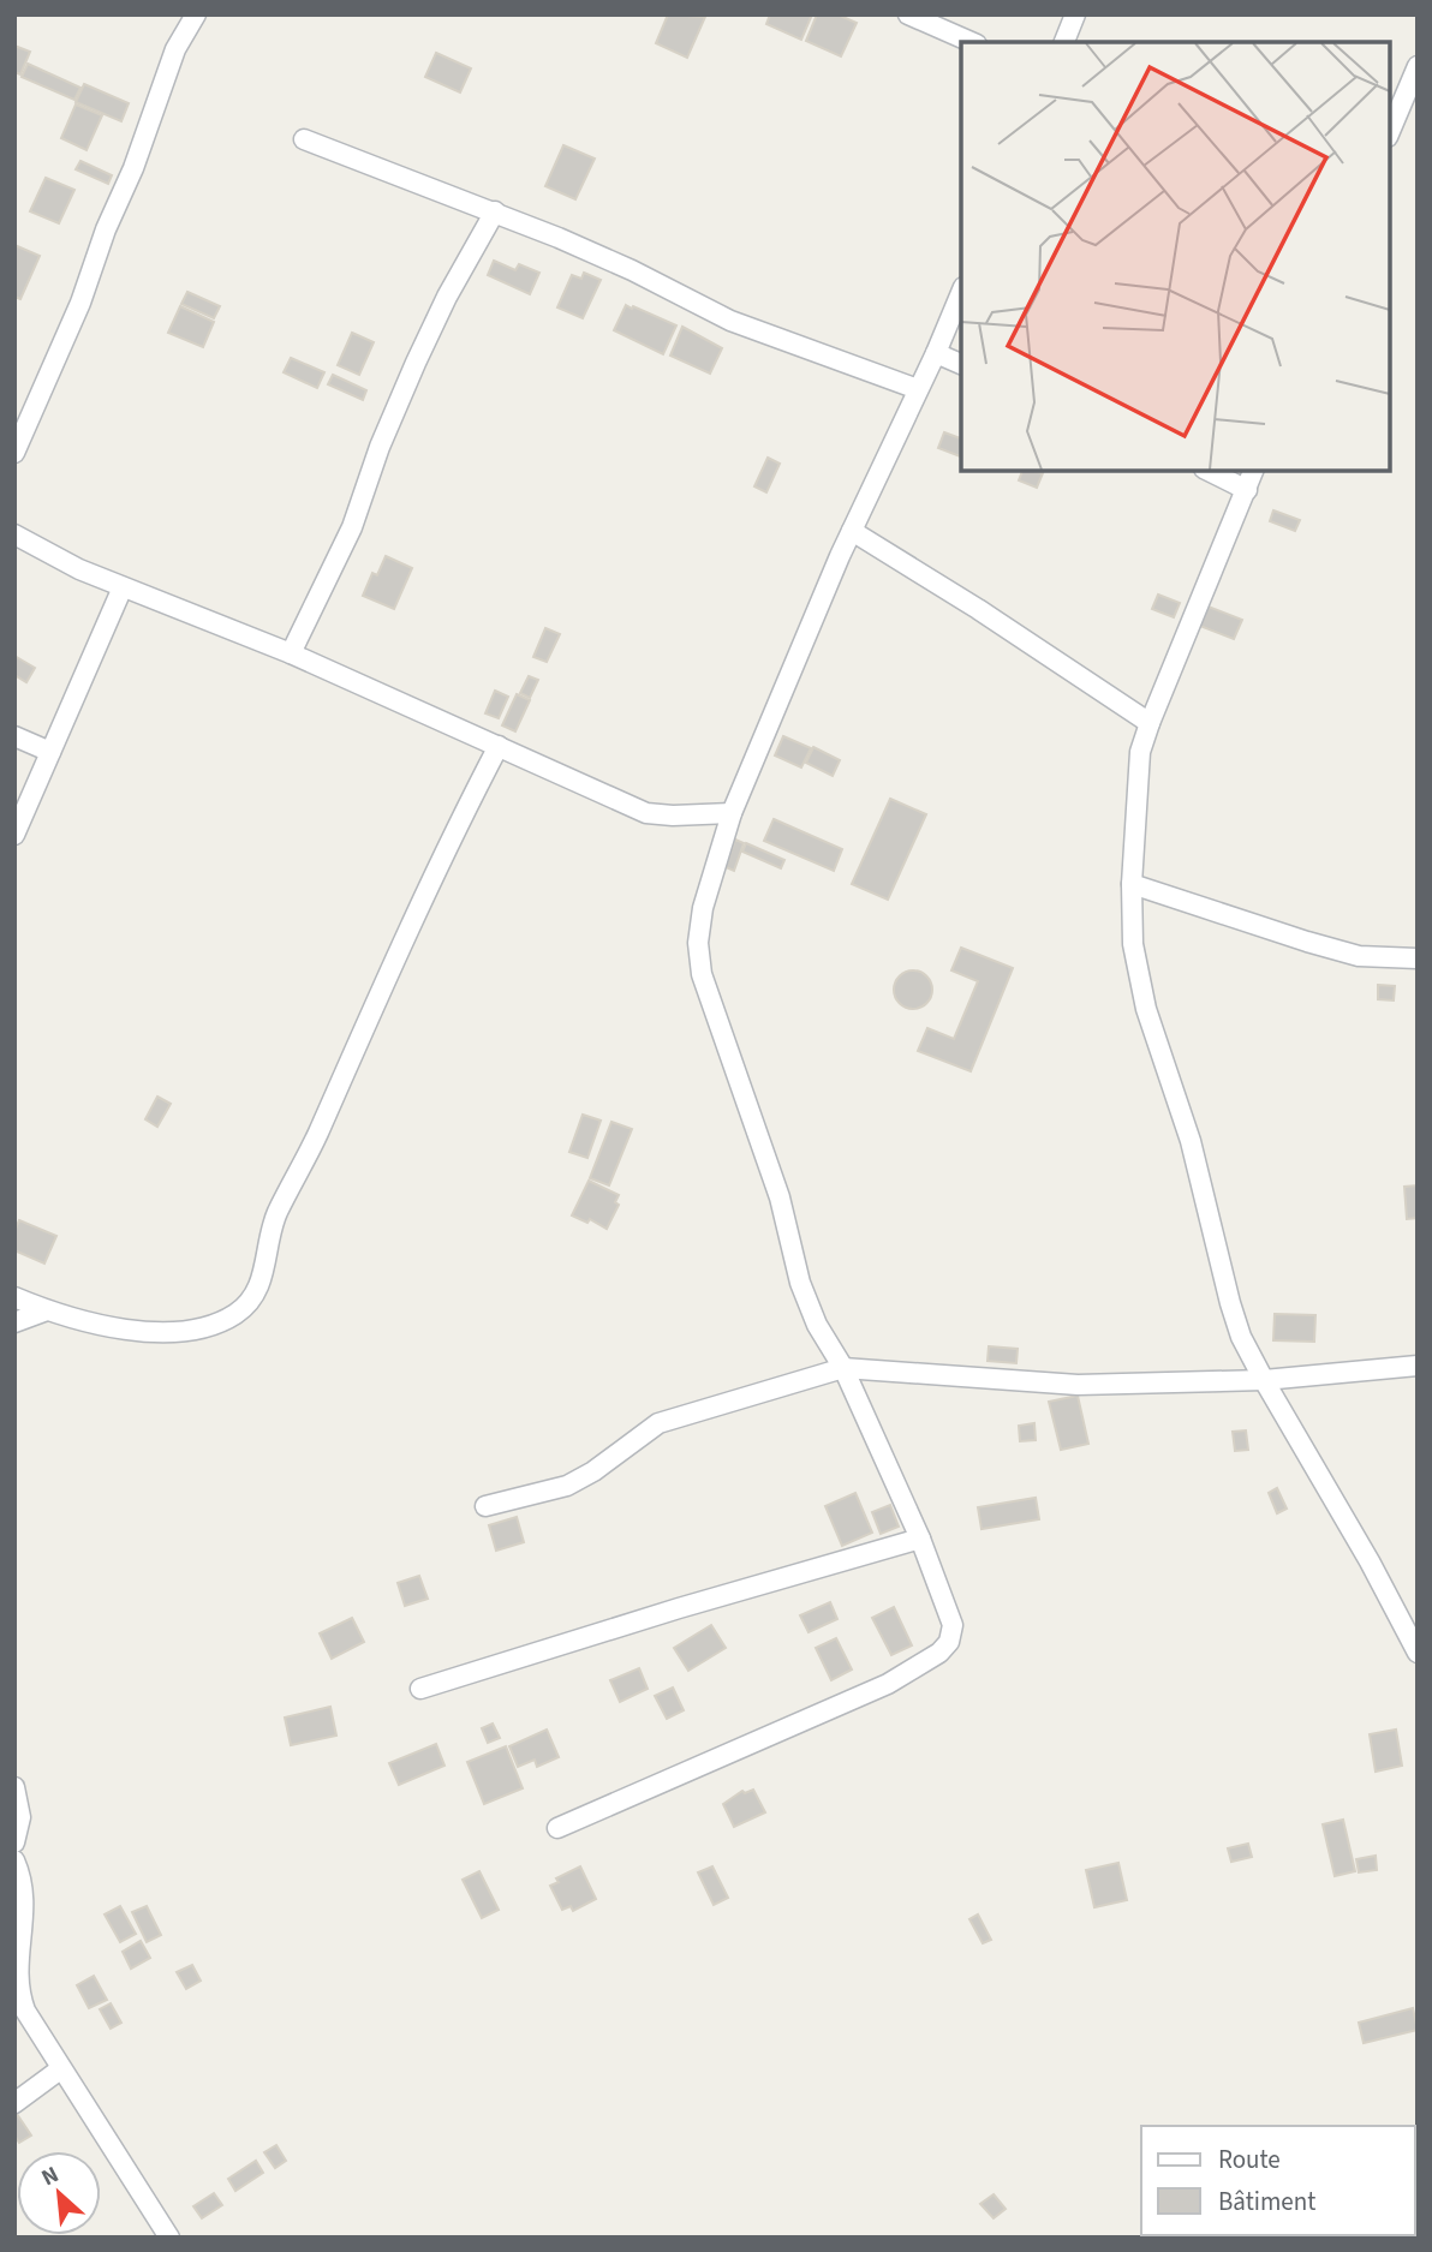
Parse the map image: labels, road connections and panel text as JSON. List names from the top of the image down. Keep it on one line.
{"legend":["Route","Bâtiment"],"north":"top left"}
